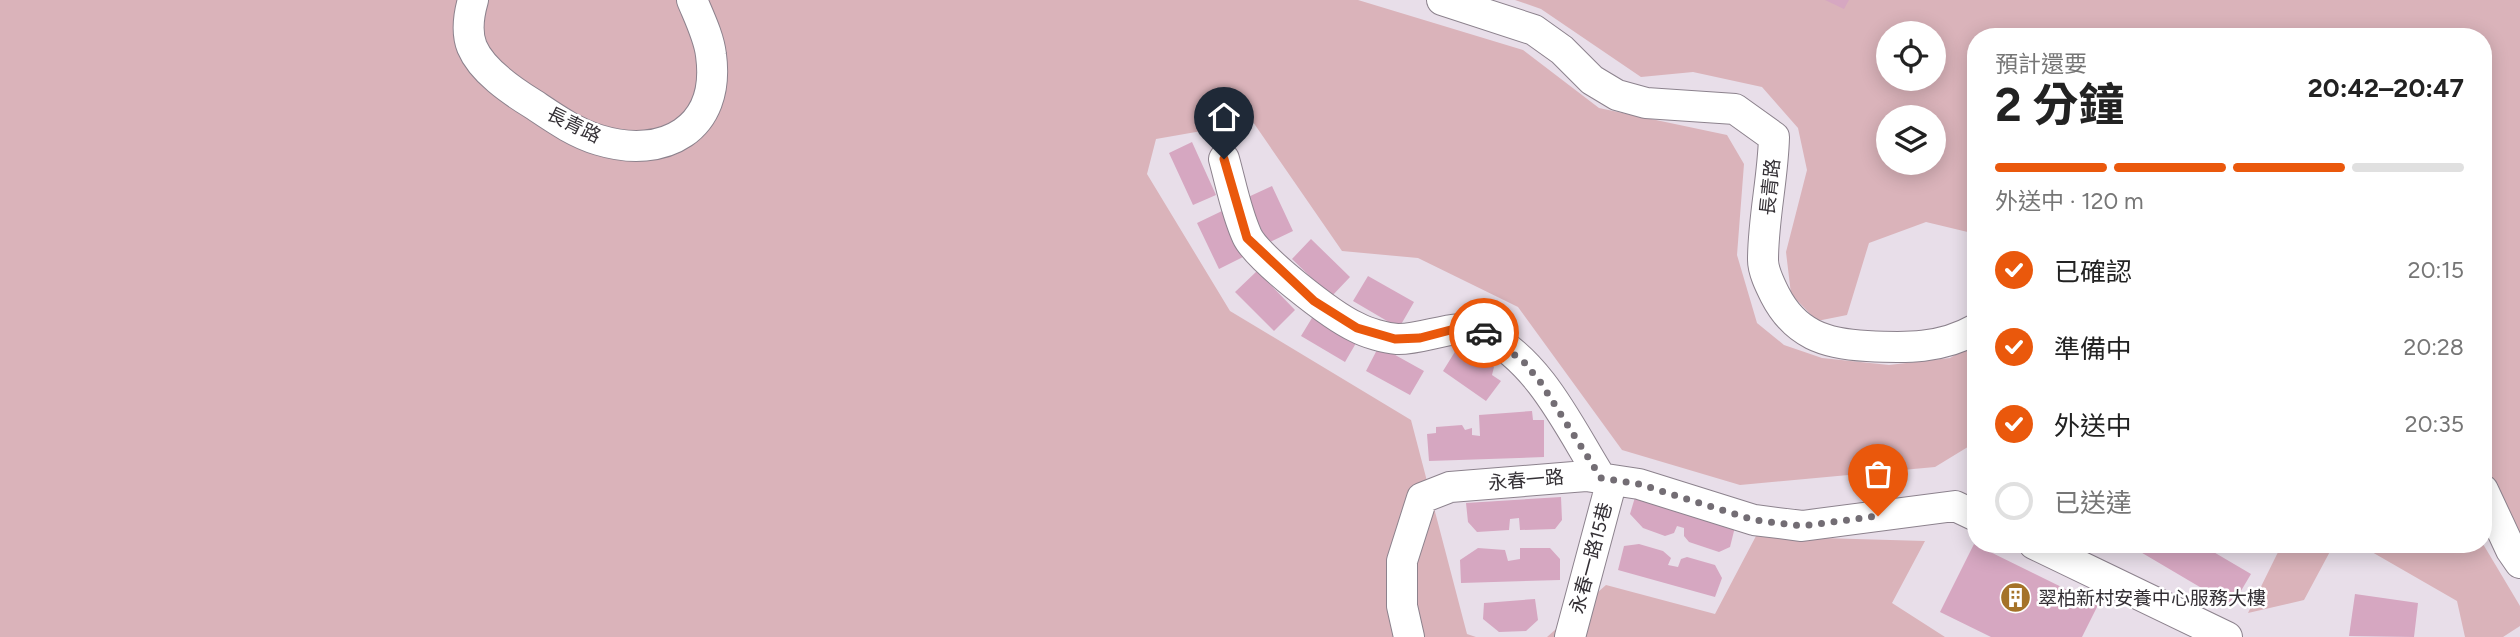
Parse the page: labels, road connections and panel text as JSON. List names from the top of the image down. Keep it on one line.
{"streets":{"street":["長青路","永春一路","永春一路15巷"]},"crossings":[["永春一路","永春一路15巷"]],"places":{"building":["翠柏新村安養中心服務大樓"]},"page":{"heading":["2 分鐘","預計還要","20:42–20:47"],"bar":"外送中 · 120 m","list":[["已確認","20:15"],["準備中","20:28"],["外送中","20:35"],"已送達"]}}
